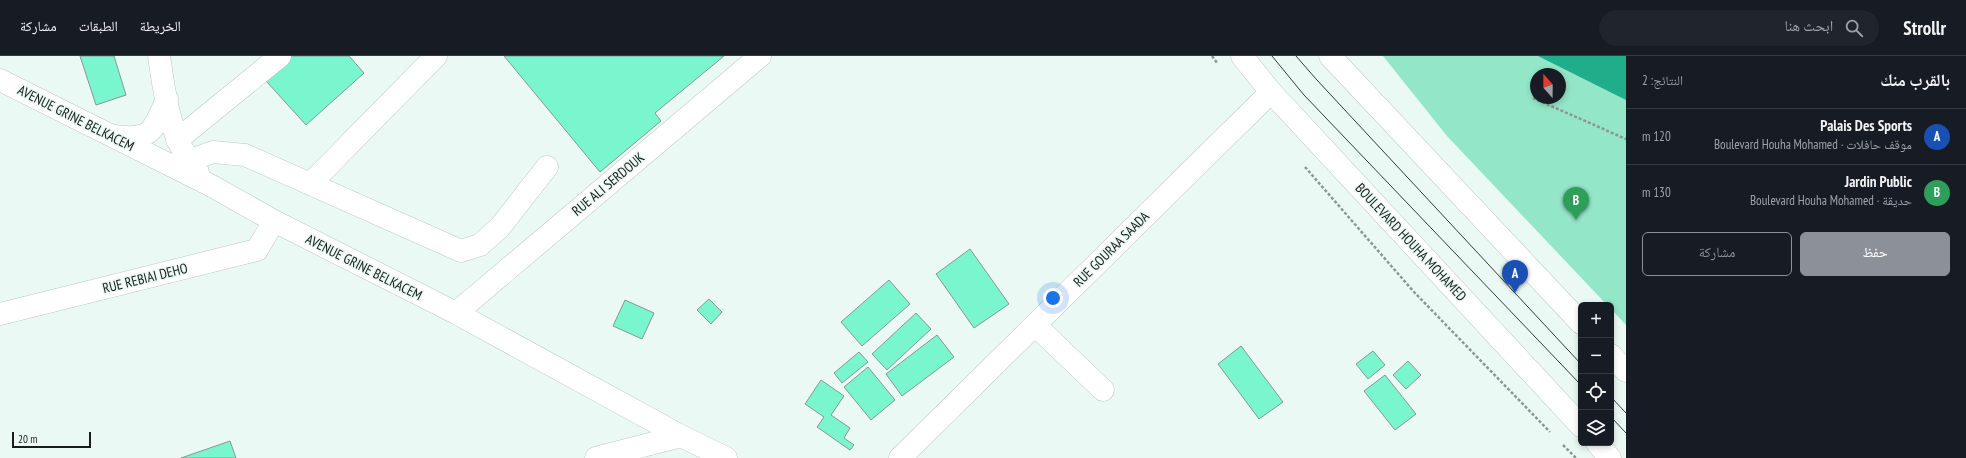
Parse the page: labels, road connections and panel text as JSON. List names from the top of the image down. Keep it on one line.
{"streets":{"street":["AVENUE GRINE BELKACEM","RUE ALI SERDOUK","BOULEVARD HOUHA MOHAMED","RUE GOURAA SAADA","RUE REBIAI DEHO"]},"crossings":[["AVENUE GRINE BELKACEM","RUE ALI SERDOUK"],["AVENUE GRINE BELKACEM","RUE REBIAI DEHO"],["BOULEVARD HOUHA MOHAMED","RUE GOURAA SAADA"]],"scale_bar":"20 m","north":"top","page":{"header":"Strollr","search":"ابحث هنا","nav":["الخريطة","الطبقات","مشاركة"],"heading":["بالقرب منك","النتائج: 2"],"list":[{"mark":"A","name":"Palais Des Sports","note":"موقف حافلات · Boulevard Houha Mohamed","value":"120 m"},{"mark":"B","name":"Jardin Public","note":"حديقة · Boulevard Houha Mohamed","value":"130 m"}],"pins":["B","A"],"buttons":["حفظ","مشاركة"],"map_buttons":["+","−"],"scale":"20 m"}}
